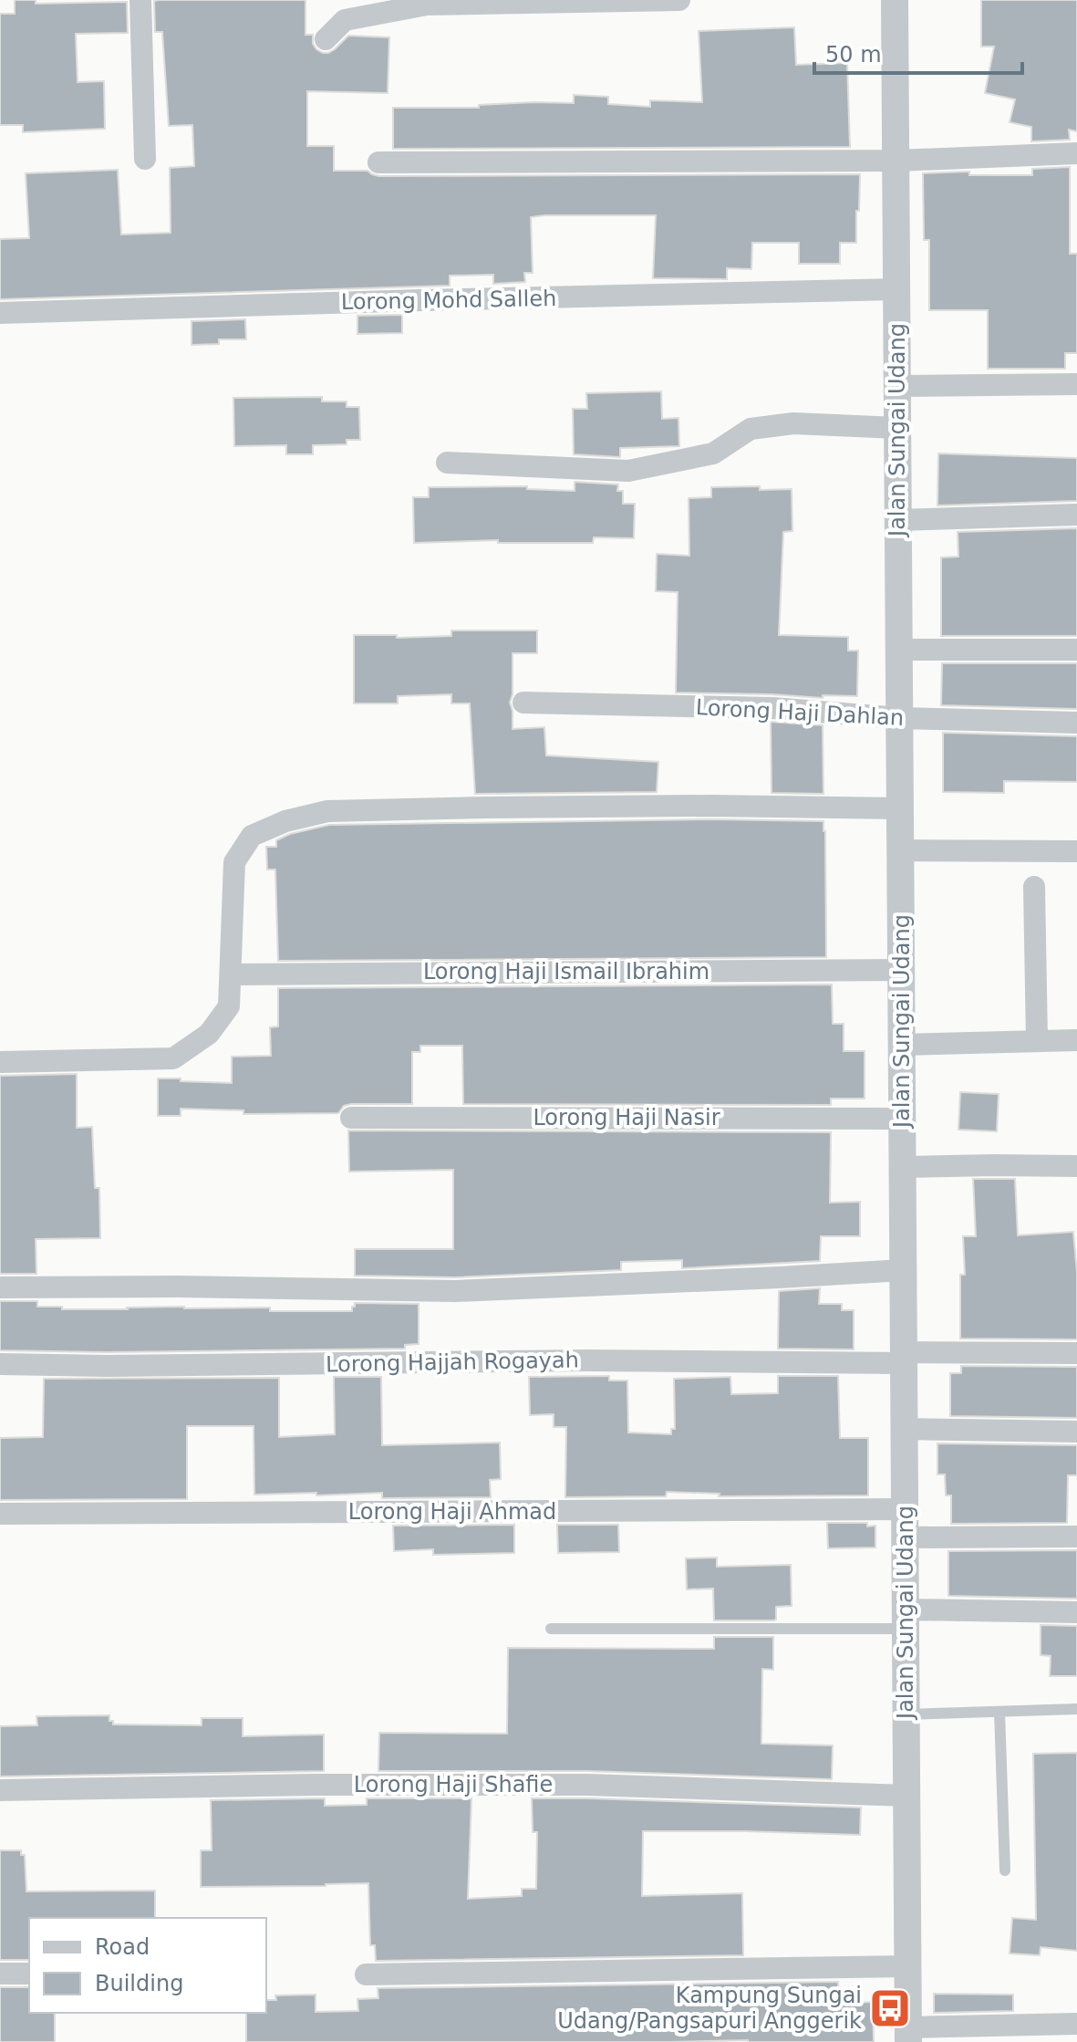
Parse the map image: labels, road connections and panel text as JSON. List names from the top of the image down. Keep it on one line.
{"streets":{"street":["Lorong Mohd Salleh","Jalan Sungai Udang","Lorong Haji Dahlan","Lorong Haji Ismail Ibrahim","Lorong Haji Nasir","Lorong Hajjah Rogayah","Lorong Haji Ahmad","Lorong Haji Shafie"]},"crossings":[["Lorong Mohd Salleh","Jalan Sungai Udang"],["Jalan Sungai Udang","Lorong Haji Dahlan"],["Jalan Sungai Udang","Lorong Haji Ismail Ibrahim"],["Jalan Sungai Udang","Lorong Haji Nasir"],["Jalan Sungai Udang","Lorong Hajjah Rogayah"],["Jalan Sungai Udang","Lorong Haji Ahmad"],["Jalan Sungai Udang","Lorong Haji Shafie"]],"places":{"bus stop":["Kampung Sungai Udang/Pangsapuri Anggerik"]},"legend":["Road","Building"],"scale_bar":"50 m"}
